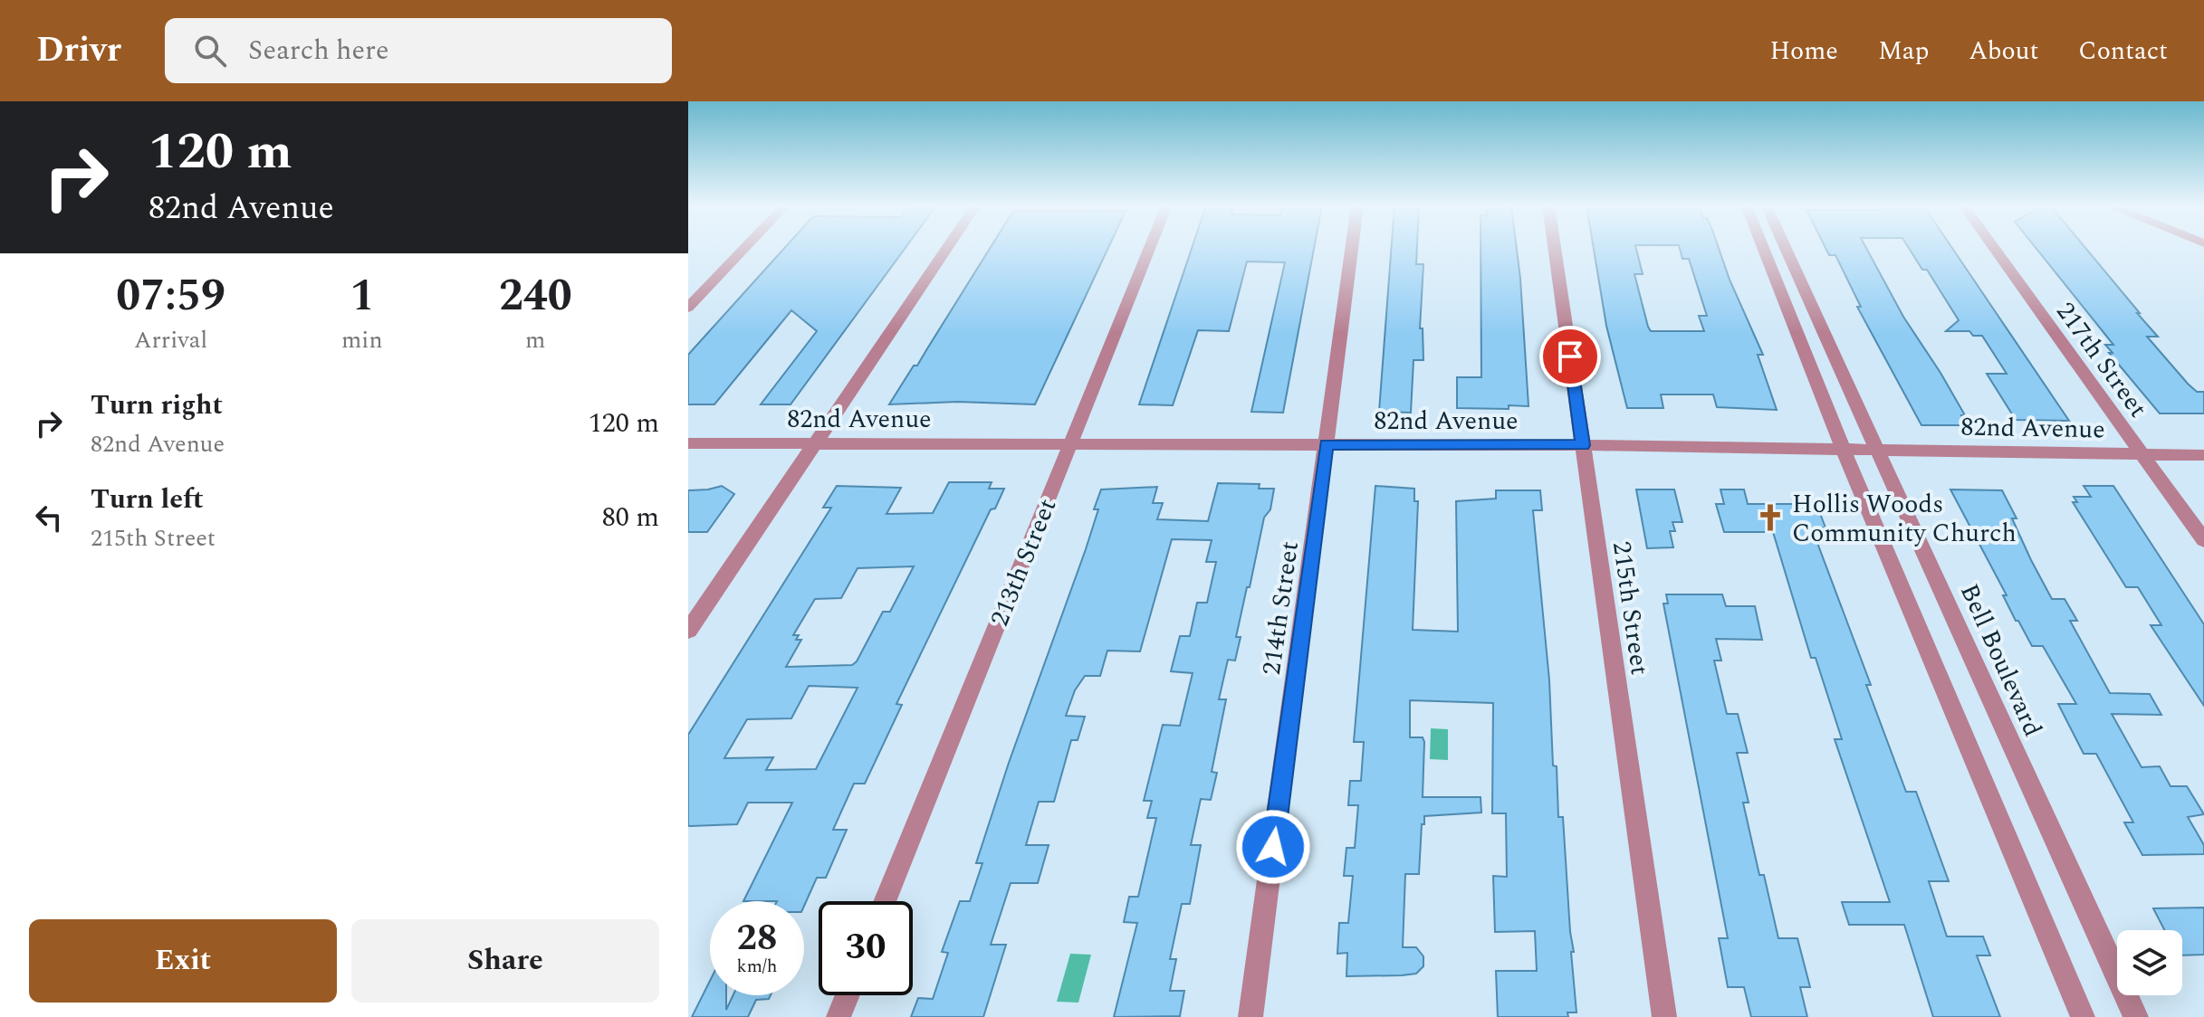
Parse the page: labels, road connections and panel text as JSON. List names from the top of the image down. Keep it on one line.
{"streets":{"street":["217th Street","82nd Avenue","213th Street","214th Street","215th Street","Bell Boulevard"]},"crossings":[["217th Street","82nd Avenue"],["82nd Avenue","213th Street"],["82nd Avenue","214th Street"],["82nd Avenue","215th Street"],["82nd Avenue","Bell Boulevard"]],"places":{"church":["Hollis Woods Community Church"]},"page":{"header":"Drivr","search":"Search here","nav":["Home","Map","About","Contact"],"turn":["120 m","82nd Avenue"],"eta":["07:59","Arrival","1","min","240","m"],"list":[{"name":"Turn right","note":"82nd Avenue","value":"120 m"},{"name":"Turn left","note":"215th Street","value":"80 m"}],"speed":"28 km/h","limit":"30","buttons":["Exit","Share"]}}
